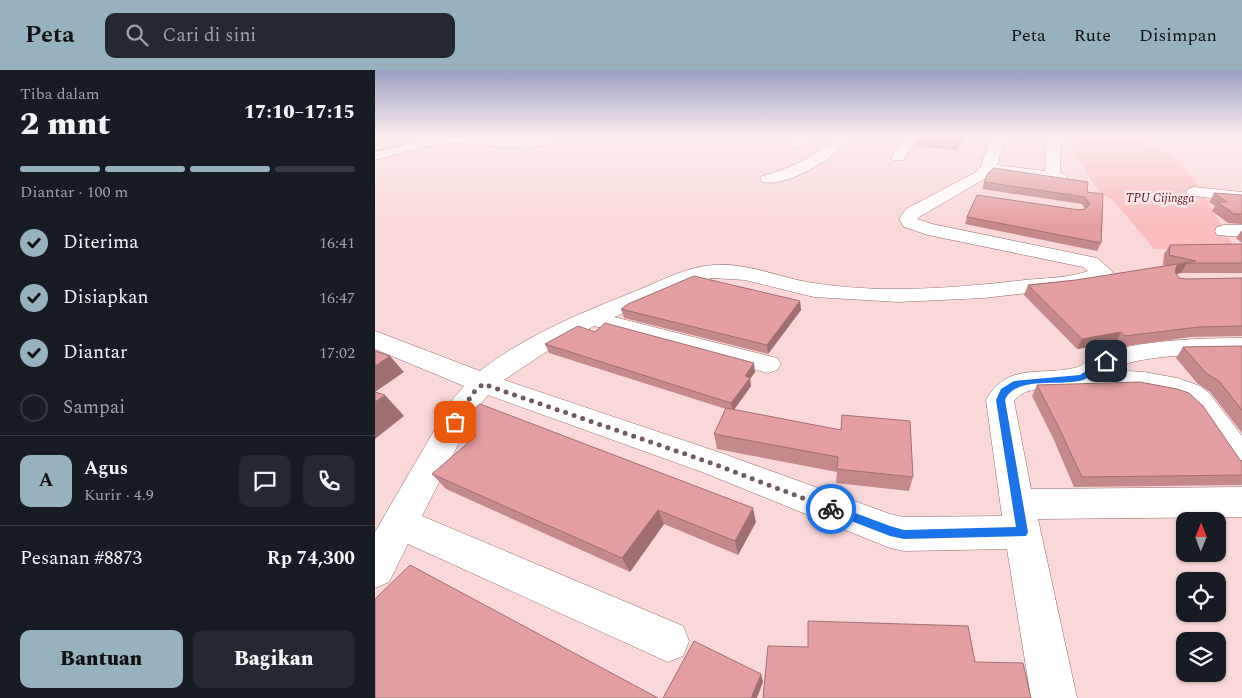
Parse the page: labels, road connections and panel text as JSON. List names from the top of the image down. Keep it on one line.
{"parks":["TPU Cijingga"],"north":"top","page":{"header":"Peta","search":"Cari di sini","nav":["Peta","Rute","Disimpan"],"heading":["2 mnt","Tiba dalam","17:10–17:15"],"panel":["Agus","Kurir · 4.9","Pesanan #8873","Rp 74,300"],"bar":"Diantar · 100 m","list":[["Diterima","16:41"],["Disiapkan","16:47"],["Diantar","17:02"],"Sampai"],"round":"A","buttons":["Bantuan","Bagikan"]}}
